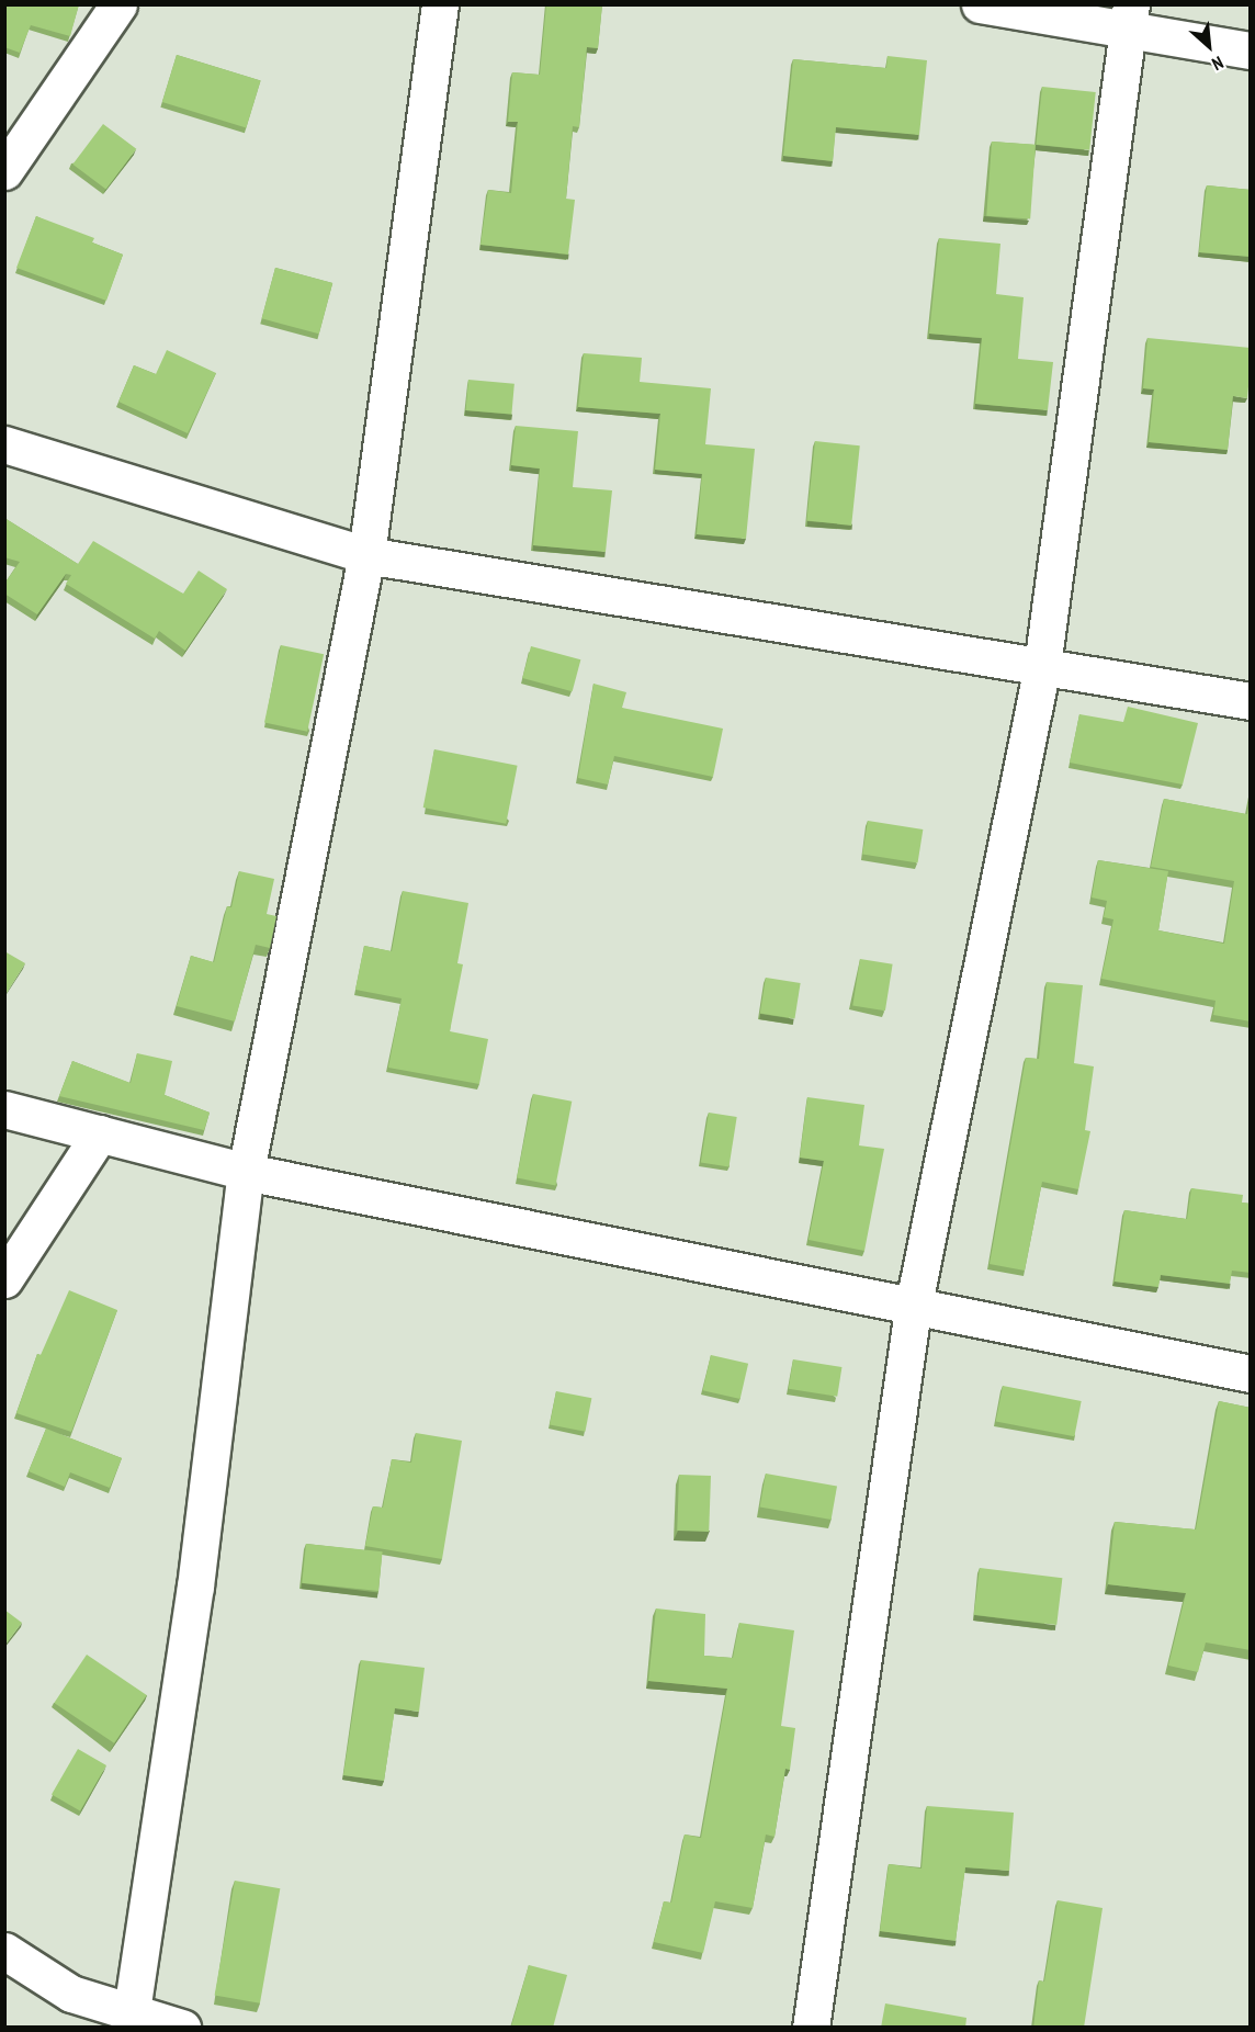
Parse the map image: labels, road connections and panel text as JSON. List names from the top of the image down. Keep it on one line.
{"north":"bottom right"}
